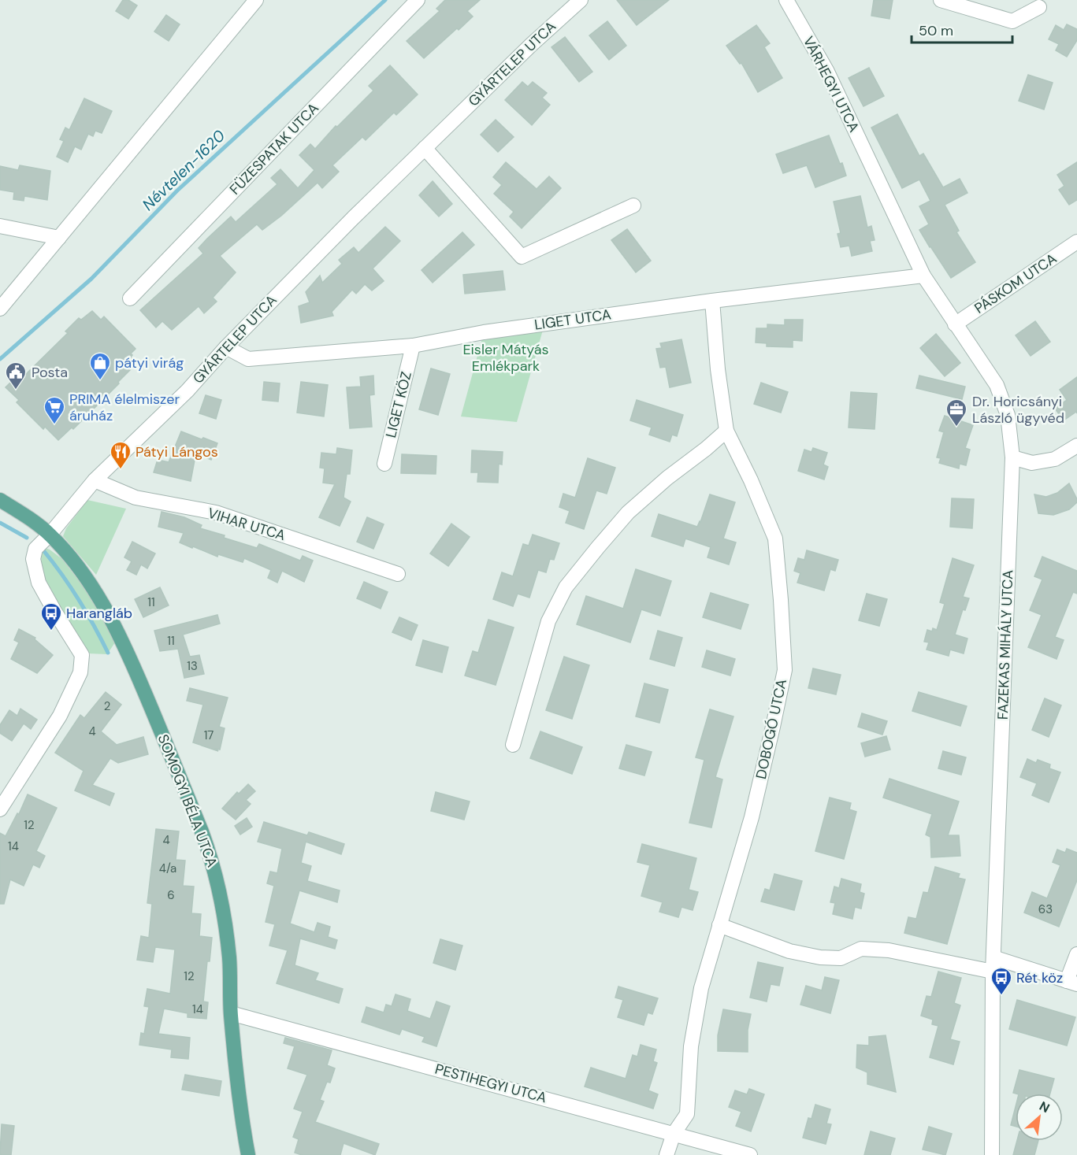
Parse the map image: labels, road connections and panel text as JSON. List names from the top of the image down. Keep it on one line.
{"streets":{"main road":["SOMOGYI BÉLA UTCA"],"street":["GYÁRTELEP UTCA","VÁRHEGYI UTCA","FÜZESPATAK UTCA","PÁSKOM UTCA","LIGET UTCA","LIGET KÖZ","VIHAR UTCA","FAZEKAS MIHÁLY UTCA","DOBOGÓ UTCA","PESTIHEGYI UTCA"]},"crossings":[["GYÁRTELEP UTCA","LIGET UTCA"],["GYÁRTELEP UTCA","VIHAR UTCA"],["GYÁRTELEP UTCA","SOMOGYI BÉLA UTCA"],["VÁRHEGYI UTCA","FAZEKAS MIHÁLY UTCA"],["PÁSKOM UTCA","FAZEKAS MIHÁLY UTCA"],["LIGET UTCA","LIGET KÖZ"],["LIGET UTCA","FAZEKAS MIHÁLY UTCA"],["LIGET UTCA","DOBOGÓ UTCA"],["DOBOGÓ UTCA","PESTIHEGYI UTCA"],["SOMOGYI BÉLA UTCA","PESTIHEGYI UTCA"]],"water":["Névtelen-1620"],"parks":["Eisler Mátyás Emlékpark"],"places":{"shop":["pátyi virág"],"public building":["Posta"],"supermarket":["PRIMA élelmiszer áruház"],"office":["Dr. Horicsányi László ügyvéd"],"restaurant":["Pátyi Lángos"],"bus stop":["Harangláb","Rét köz"]},"house_numbers":["11","11","13","2","4","17","12","4","14","4/a","6","63","12","14"],"scale_bar":"50 m","north":"top right"}
